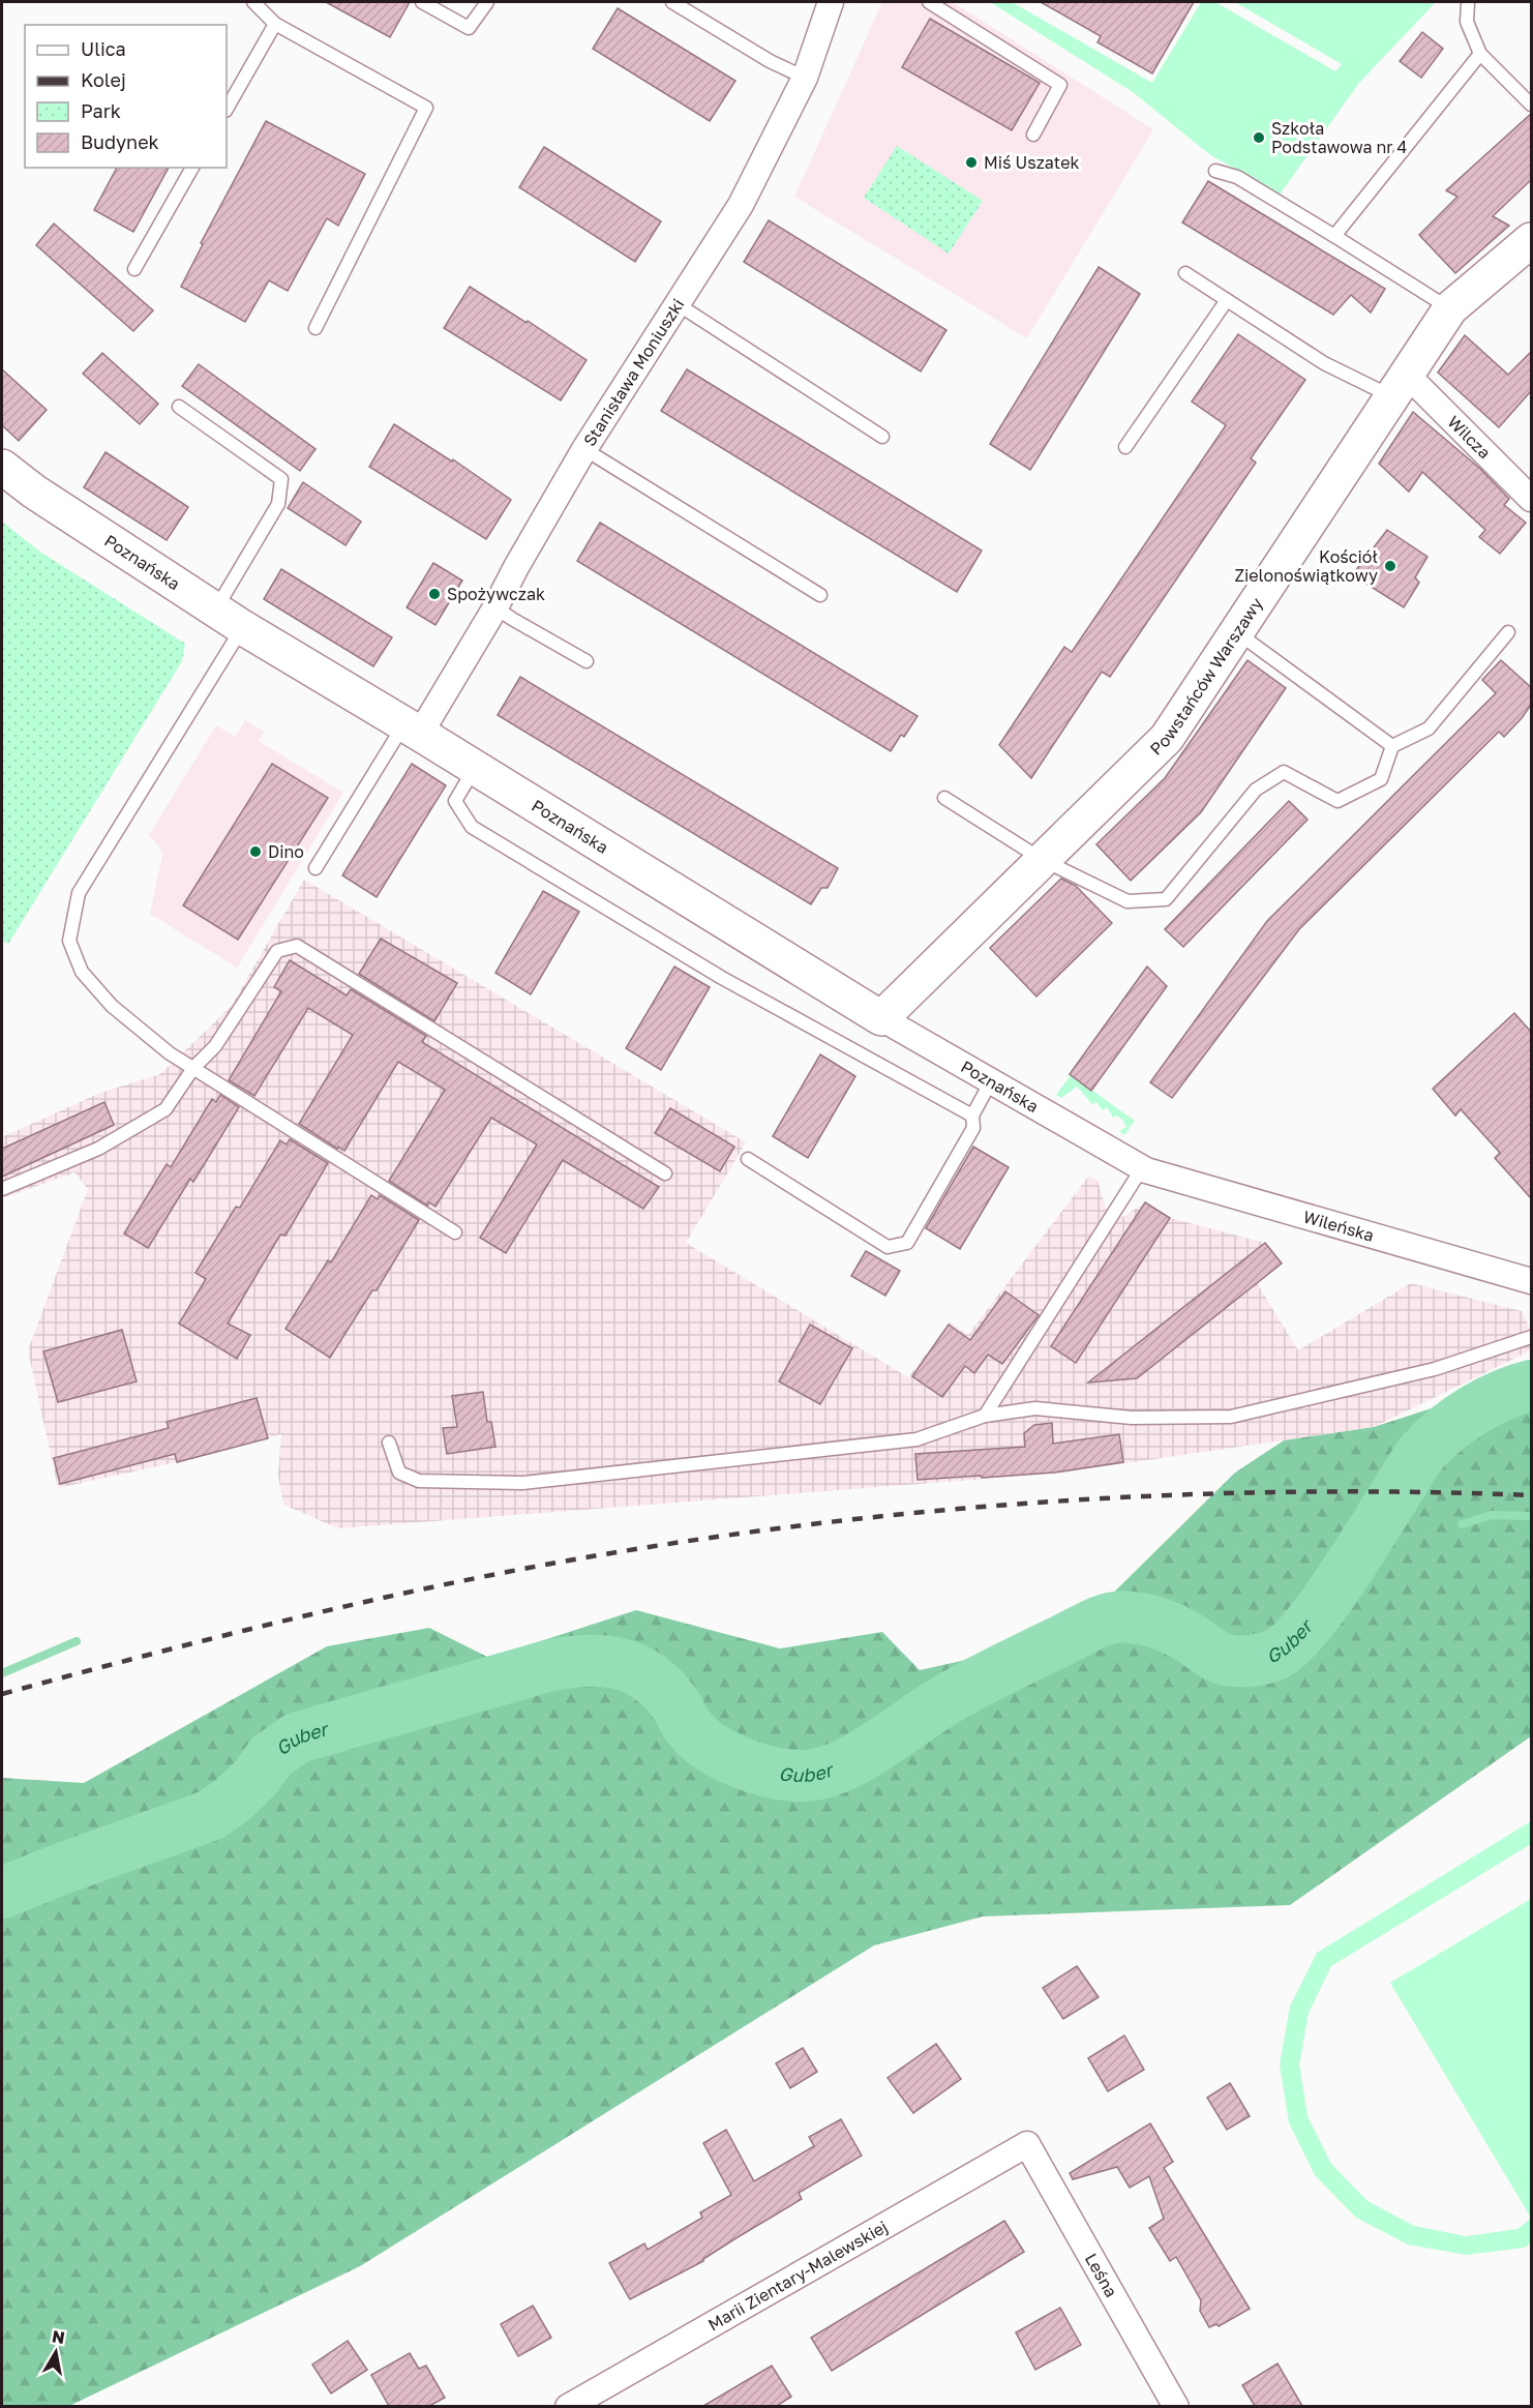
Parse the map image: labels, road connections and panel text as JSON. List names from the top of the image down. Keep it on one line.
{"streets":{"street":["Stanisława Moniuszki","Wilcza","Poznańska","Powstańców Warszawy","Wileńska","Marii Zientary-Malewskiej","Leśna"]},"crossings":[["Stanisława Moniuszki","Poznańska"],["Wilcza","Powstańców Warszawy"],["Poznańska","Powstańców Warszawy"],["Poznańska","Wileńska"],["Marii Zientary-Malewskiej","Leśna"]],"water":["Guber"],"places":["Szkoła Podstawowa nr 4","Miś Uszatek","Kościół Zielonoświątkowy","Spożywczak","Dino"],"legend":["Ulica","Kolej","Park","Budynek"],"north":"top"}
